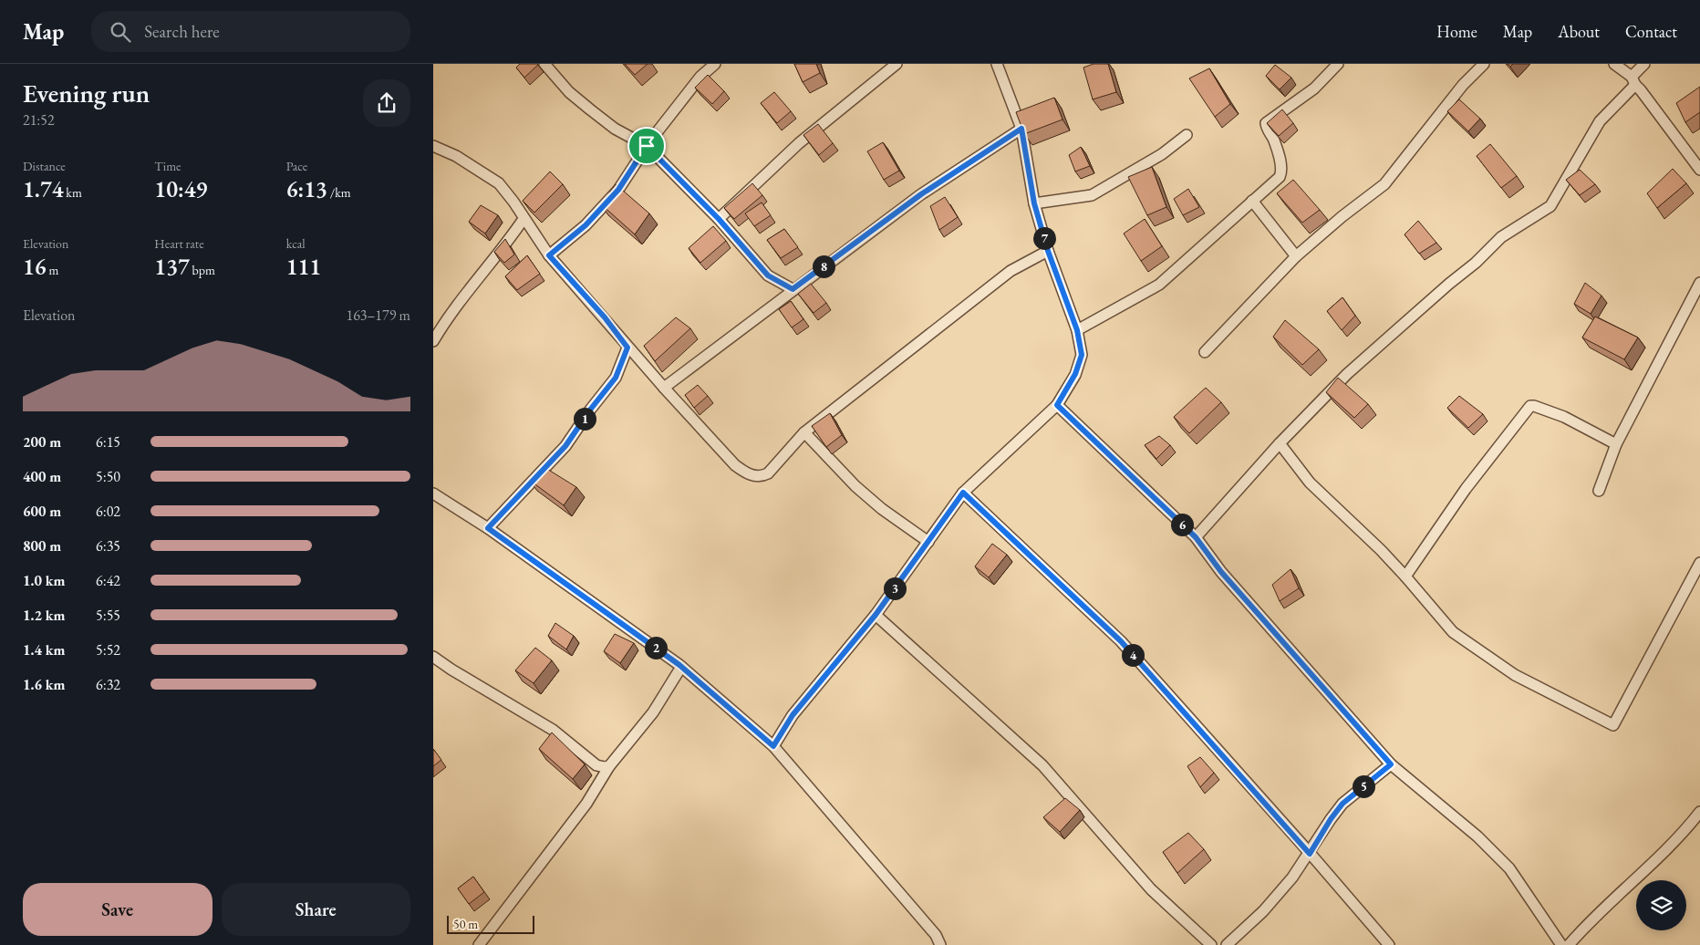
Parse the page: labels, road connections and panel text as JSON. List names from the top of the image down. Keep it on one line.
{"scale_bar":"50 m","page":{"header":"Map","search":"Search here","nav":["Home","Map","About","Contact"],"heading":["Evening run","21:52"],"stats":[["Distance","1.74 km"],["Time","10:49"],["Pace","6:13 /km"],["Elevation","16 m"],["Heart rate","137 bpm"],["kcal","111"]],"pins":["7","8","1","6","3","2","4","5"],"chart":["Elevation","163–179 m"],"list":[{"name":"200 m","note":"6:15"},{"name":"400 m","note":"5:50"},{"name":"600 m","note":"6:02"},{"name":"800 m","note":"6:35"},{"name":"1.0 km","note":"6:42"},{"name":"1.2 km","note":"5:55"},{"name":"1.4 km","note":"5:52"},{"name":"1.6 km","note":"6:32"}],"buttons":["Save","Share"],"scale":"50 m"}}
